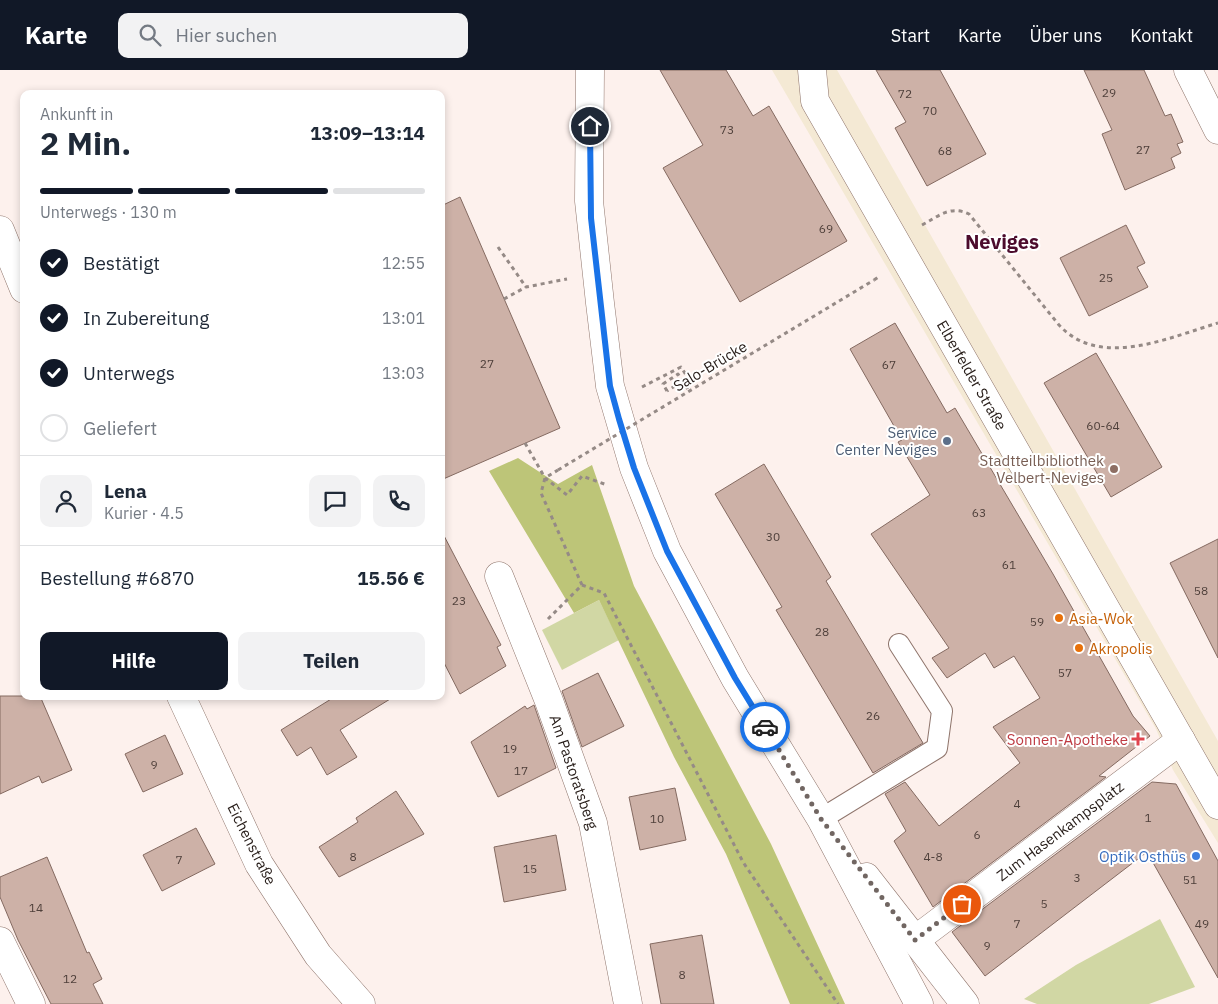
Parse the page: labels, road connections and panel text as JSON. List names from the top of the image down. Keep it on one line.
{"streets":{"street":["Elberfelder Straße","Am Pastoratsberg","Zum Hasenkampsplatz","Eichenstraße"],"path":["Salo-Brücke"]},"crossings":[["Elberfelder Straße","Zum Hasenkampsplatz"]],"districts":["Neviges"],"places":{"other":["Service Center Neviges","Stadtteilbibliothek Velbert-Neviges","Asia-Wok","Akropolis","Optik Osthüs"],"health":["Sonnen-Apotheke"]},"house_numbers":["29","72","70","73","27","68","69","25","27","67","60-64","63","30","61","58","23","59","28","57","26","19","9","17","4","1","10","6","8","4-8","7","15","3","51","5","14","7","49","9","8","12"],"page":{"header":"Karte","search":"Hier suchen","nav":["Start","Karte","Über uns","Kontakt"],"heading":["2 Min.","Ankunft in","13:09–13:14"],"panel":["Lena","Kurier · 4.5","Bestellung #6870","15.56 €"],"bar":"Unterwegs · 130 m","list":[["Bestätigt","12:55"],["In Zubereitung","13:01"],["Unterwegs","13:03"],"Geliefert"],"buttons":["Hilfe","Teilen"]}}
